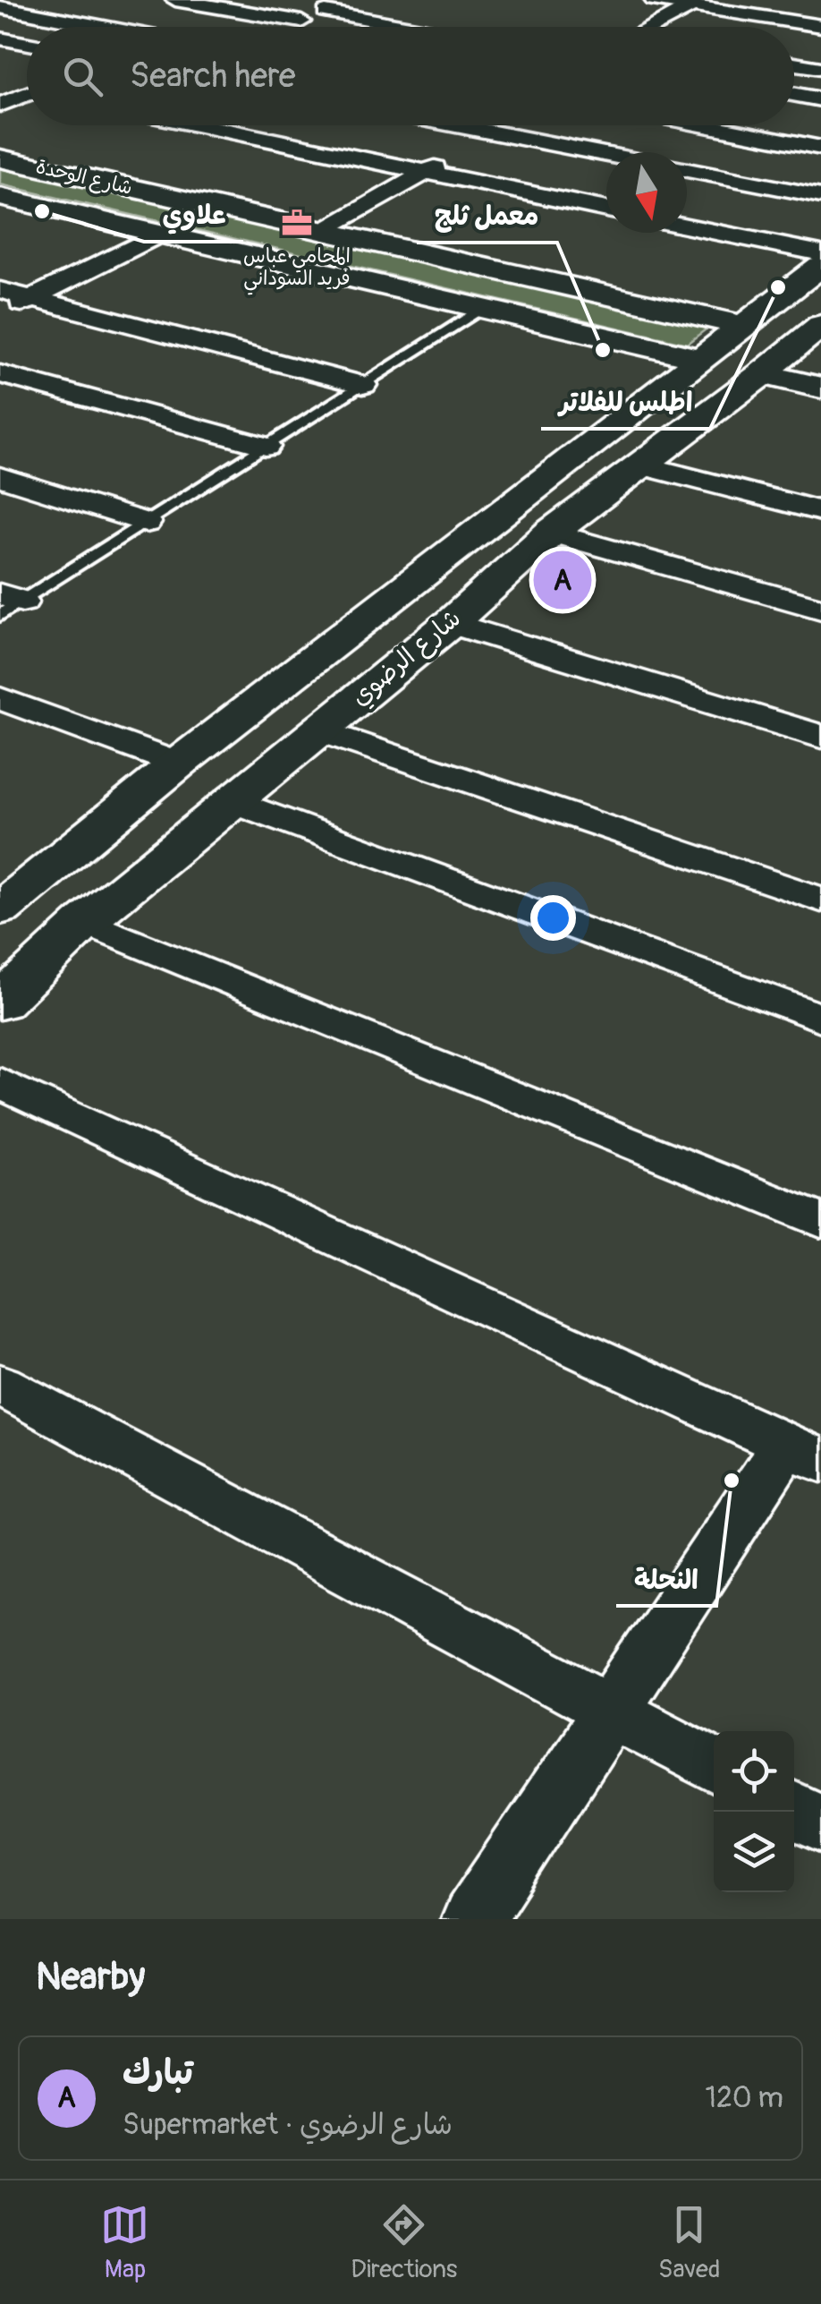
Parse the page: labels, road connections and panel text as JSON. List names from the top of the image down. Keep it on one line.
{"streets":{"street":["شارع الوحدة","شارع الرضوي"]},"places":{"other":["علاوي","اطلس للفلاتر","معمل ثلج","النحلة"],"office":["المحامي عباس فريد السوداني"]},"north":"bottom","page":{"search":"Search here","pins":"A","heading":"Nearby","list":[{"mark":"A","name":"تبارك","note":"Supermarket · شارع الرضوي","value":"120 m"}],"nav":["Map","Directions","Saved"]}}
